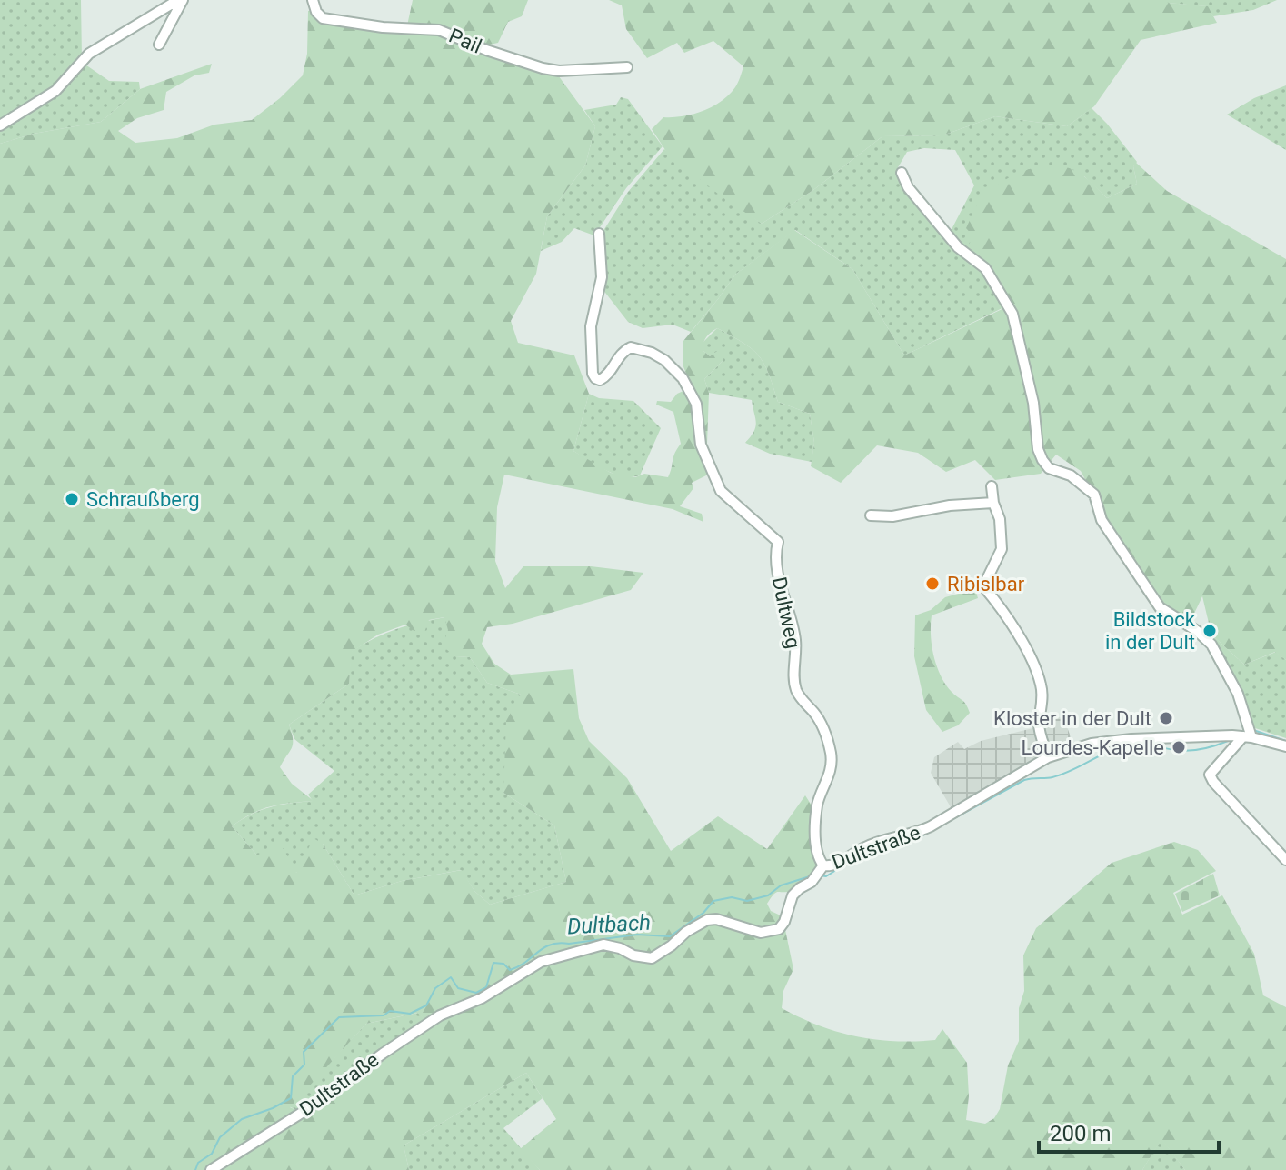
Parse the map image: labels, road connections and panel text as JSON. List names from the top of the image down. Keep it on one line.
{"streets":{"street":["Pail","Dultweg","Dultstraße"]},"crossings":[["Dultweg","Dultstraße"]],"water":["Dultbach"],"places":["Schraußberg","Ribislbar","Bildstock in der Dult","Kloster in der Dult","Lourdes-Kapelle"],"scale_bar":"200 m"}
